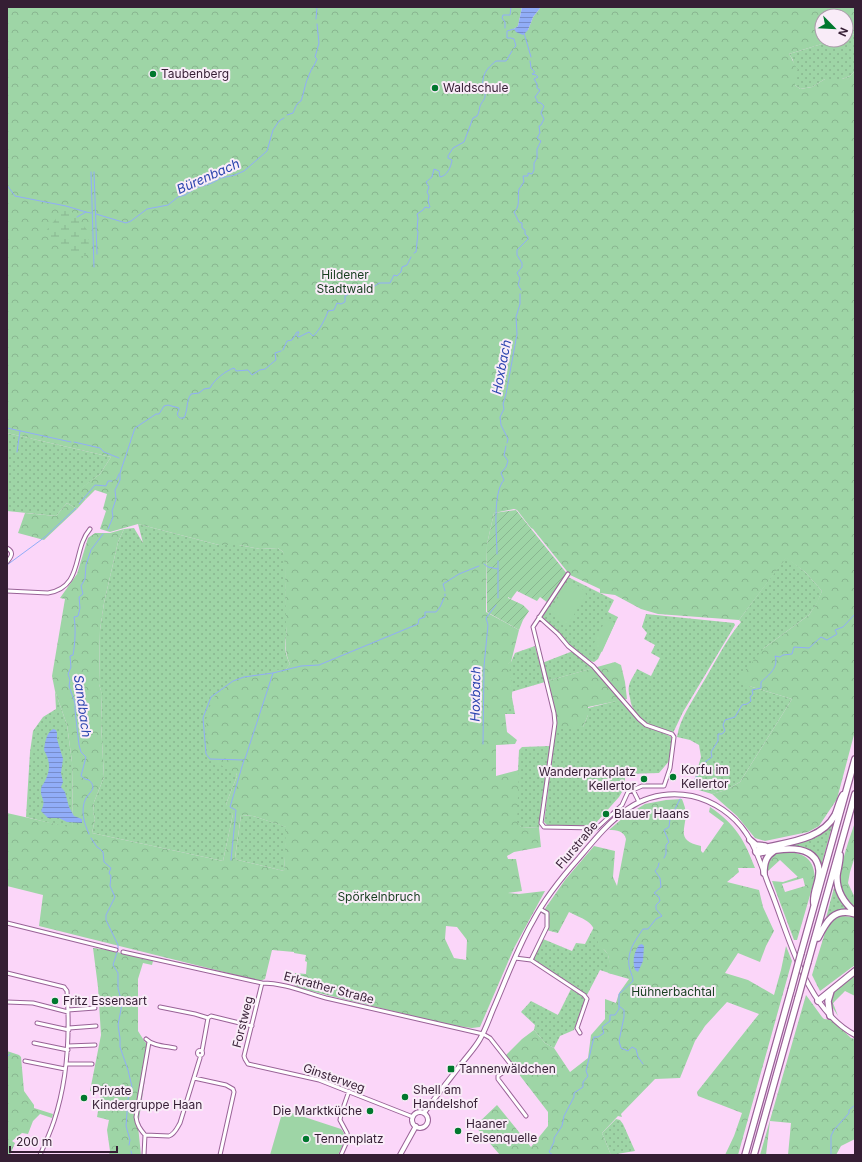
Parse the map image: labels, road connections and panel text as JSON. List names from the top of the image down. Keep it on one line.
{"streets":{"main road":["Flurstraße"],"street":["Erkrather Straße","Forstweg","Ginsterweg"]},"crossings":[["Flurstraße","Erkrather Straße"],["Flurstraße","Ginsterweg"],["Erkrather Straße","Forstweg"],["Forstweg","Ginsterweg"]],"water":["Bürenbach","Hoxbach","Sandbach"],"parks":["Hildener Stadtwald","Spörkelnbruch","Hühnerbachtal"],"places":{"other":["Taubenberg","Waldschule","Korfu im Kellertor","Wanderparkplatz Kellertor","Blauer Haans","Fritz Essensart","Shell am Handelshof","Private Kindergruppe Haan","Die Marktküche","Haaner Felsenquelle","Tennenplatz"],"transit":["Tannenwäldchen"]},"scale_bar":"200 m","north":"bottom right"}
